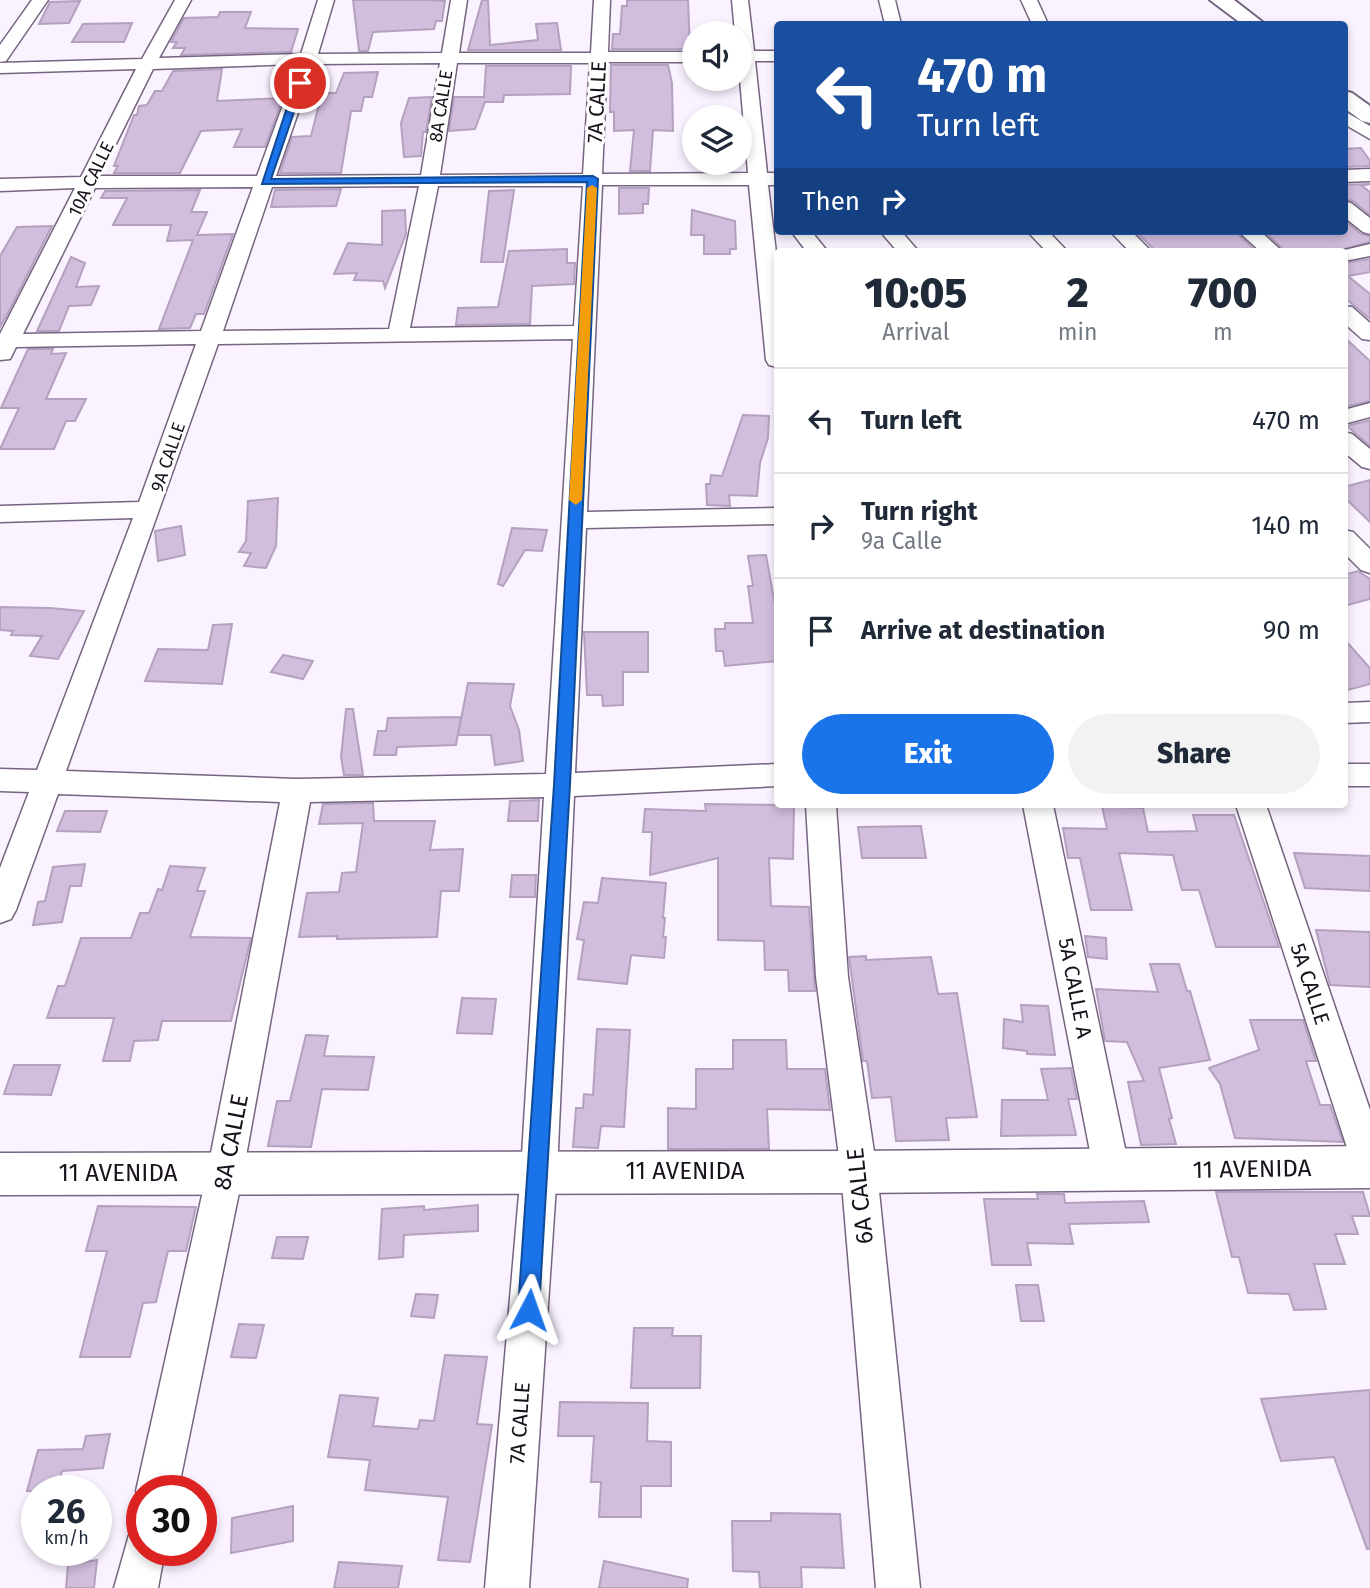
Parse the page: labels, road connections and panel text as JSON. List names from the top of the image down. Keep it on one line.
{"streets":{"street":["7A CALLE","8A CALLE","10A CALLE","9A CALLE","5A CALLE","5A CALLE A","11 AVENIDA","6A CALLE"]},"crossings":[["7A CALLE","11 AVENIDA"],["8A CALLE","11 AVENIDA"],["5A CALLE","11 AVENIDA"],["5A CALLE A","11 AVENIDA"],["11 AVENIDA","6A CALLE"]],"page":{"turn":["470 m","Turn left"],"then":"Then","eta":["10:05","Arrival","2","min","700","m"],"list":[{"name":"Turn left","value":"470 m"},{"name":"Turn right","note":"9a Calle","value":"140 m"},{"name":"Arrive at destination","value":"90 m"}],"buttons":["Exit","Share"],"speed":"26 km/h","limit":"30"}}
